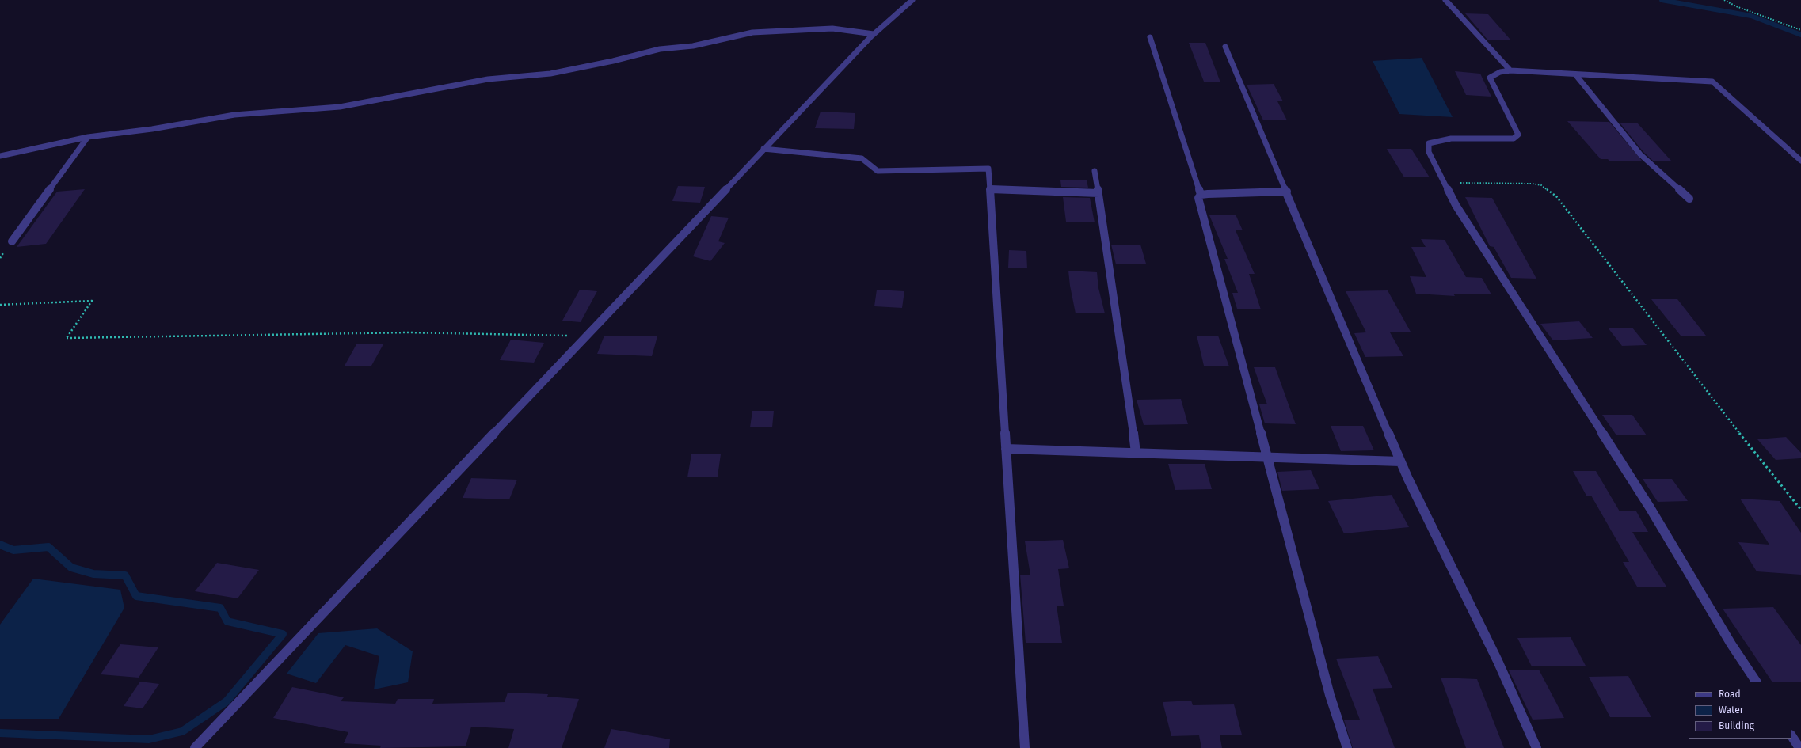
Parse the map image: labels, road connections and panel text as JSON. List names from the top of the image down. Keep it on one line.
{"legend":["Road","Water","Building"]}
